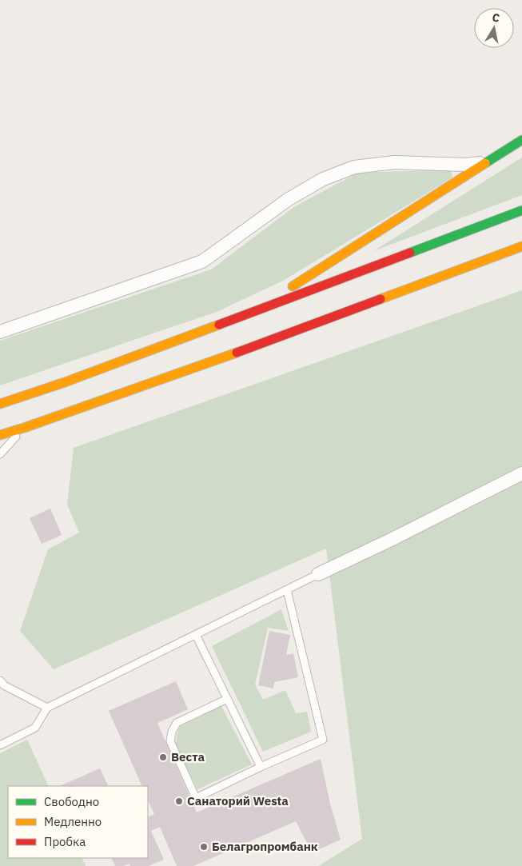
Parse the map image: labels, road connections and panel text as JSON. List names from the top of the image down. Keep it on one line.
{"places":["Веста","Санаторий Westa","Белагропромбанк"],"legend":["Свободно","Медленно","Пробка"],"north":"top"}
